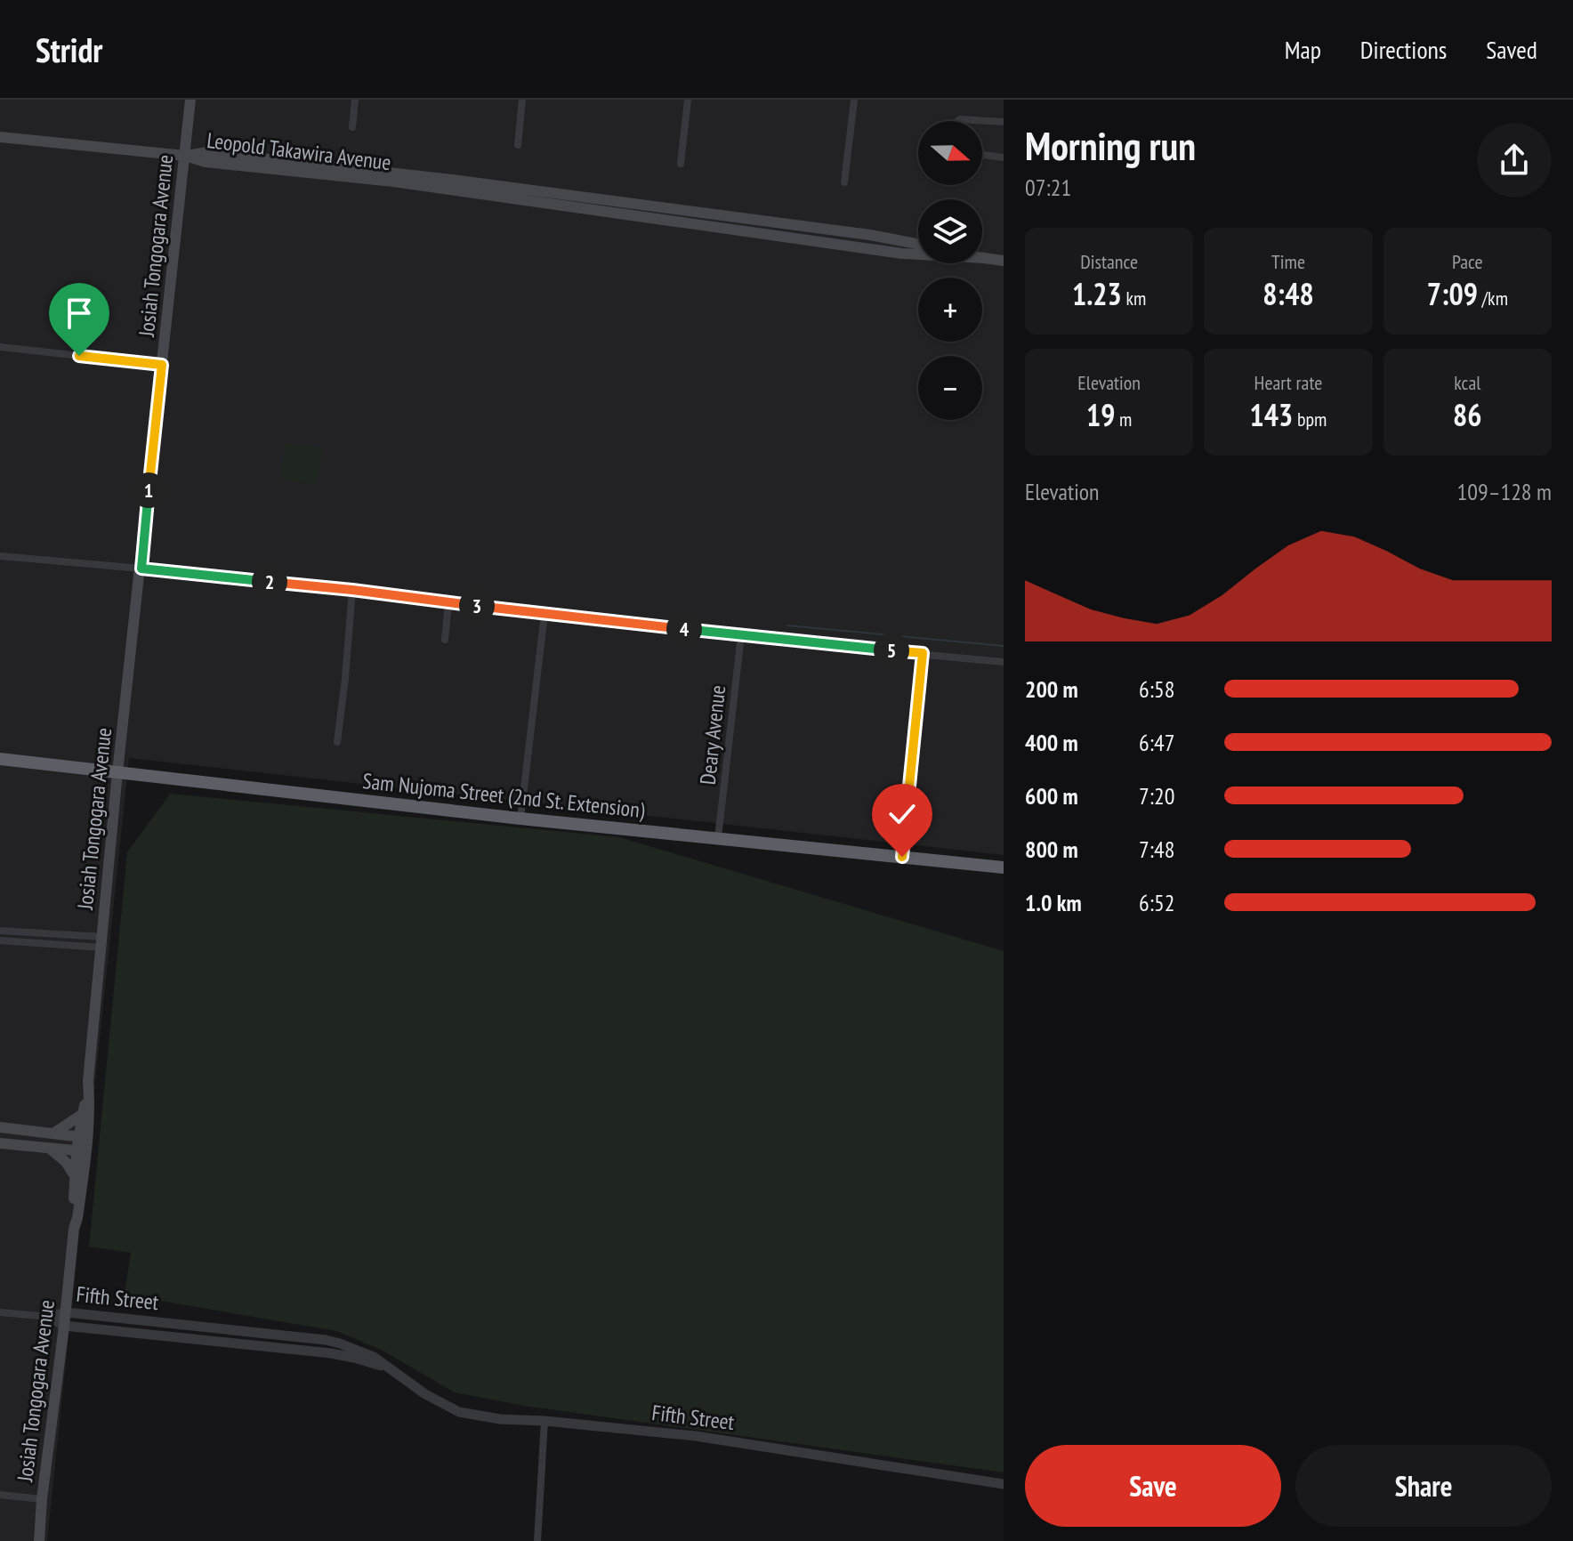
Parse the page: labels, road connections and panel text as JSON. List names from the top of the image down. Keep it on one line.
{"streets":{"highway":["Sam Nujoma Street (2nd St. Extension)"],"main road":["Leopold Takawira Avenue","Josiah Tongogara Avenue"],"street":["Deary Avenue","Fifth Street"]},"crossings":[["Leopold Takawira Avenue","Josiah Tongogara Avenue"],["Josiah Tongogara Avenue","Sam Nujoma Street (2nd St. Extension)"],["Josiah Tongogara Avenue","Fifth Street"],["Deary Avenue","Sam Nujoma Street (2nd St. Extension)"]],"north":"right","page":{"header":"Stridr","nav":["Map","Directions","Saved"],"heading":["Morning run","07:21"],"map_buttons":["+","−"],"stats":[["Distance","1.23 km"],["Time","8:48"],["Pace","7:09 /km"],["Elevation","19 m"],["Heart rate","143 bpm"],["kcal","86"]],"chart":["Elevation","109–128 m"],"pins":["1","2","3","4","5"],"list":[{"name":"200 m","note":"6:58"},{"name":"400 m","note":"6:47"},{"name":"600 m","note":"7:20"},{"name":"800 m","note":"7:48"},{"name":"1.0 km","note":"6:52"}],"buttons":["Save","Share"]}}
